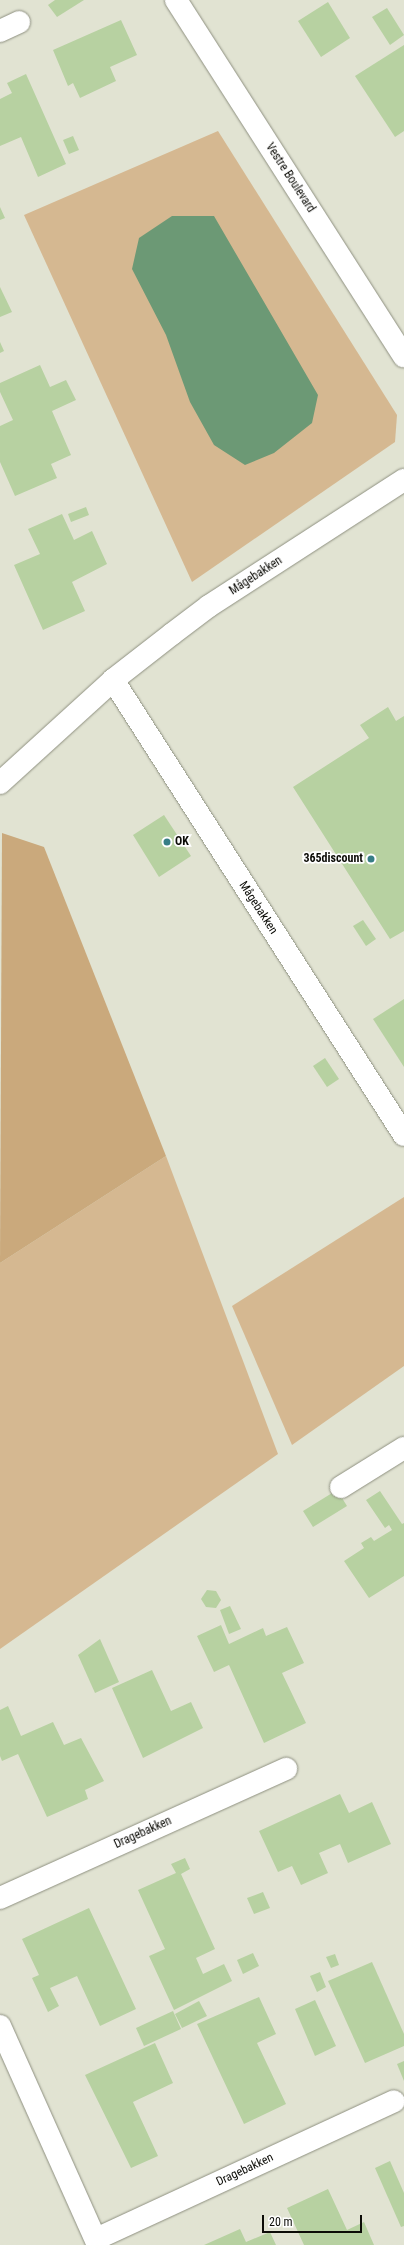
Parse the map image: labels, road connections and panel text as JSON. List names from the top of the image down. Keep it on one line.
{"streets":{"street":["Vestre Boulevard","Mågebakken","Dragebakken"]},"places":["OK","365discount"],"scale_bar":"20 m"}
